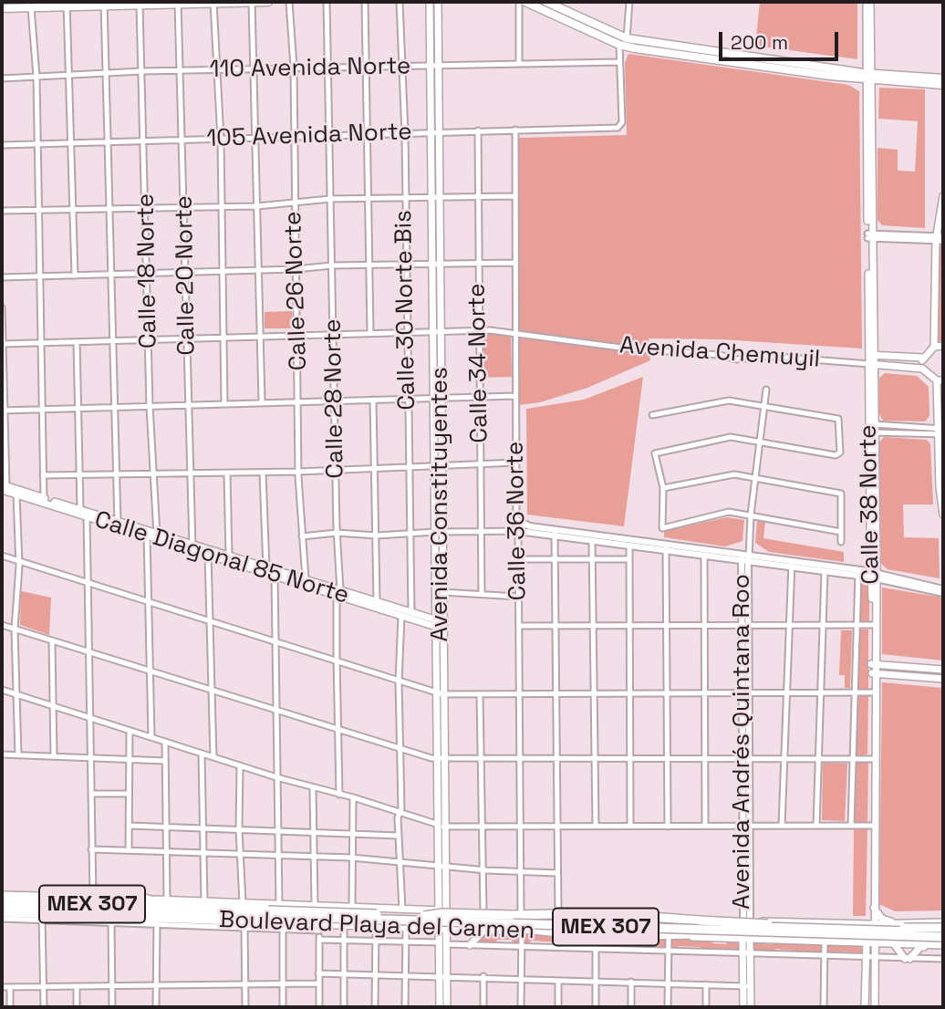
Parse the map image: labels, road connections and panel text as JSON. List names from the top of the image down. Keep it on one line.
{"streets":{"highway":["MEX 307"],"main road":["Avenida Chemuyil","Avenida Constituyentes","Calle 38 Norte","Calle Diagonal 85 Norte","Avenida Andrés Quintana Roo","Boulevard Playa del Carmen"],"street":["110 Avenida Norte","105 Avenida Norte","Calle 18 Norte","Calle 20 Norte","Calle 26 Norte","Calle 30 Norte Bis","Calle 34 Norte","Calle 28 Norte","Calle 36 Norte"]},"crossings":[["110 Avenida Norte","105 Avenida Norte"],["110 Avenida Norte","Calle 18 Norte"],["110 Avenida Norte","Calle 20 Norte"],["110 Avenida Norte","Calle 26 Norte"],["110 Avenida Norte","Calle 30 Norte Bis"],["110 Avenida Norte","Calle 28 Norte"],["110 Avenida Norte","Avenida Constituyentes"],["105 Avenida Norte","Calle 18 Norte"],["105 Avenida Norte","Calle 20 Norte"],["105 Avenida Norte","Calle 26 Norte"],["105 Avenida Norte","Calle 30 Norte Bis"],["105 Avenida Norte","Calle 34 Norte"],["105 Avenida Norte","Calle 28 Norte"],["105 Avenida Norte","Avenida Constituyentes"],["105 Avenida Norte","Calle 36 Norte"],["Calle 18 Norte","Avenida Chemuyil"],["Calle 18 Norte","Calle Diagonal 85 Norte"],["Calle 20 Norte","Avenida Chemuyil"],["Calle 20 Norte","Calle Diagonal 85 Norte"],["Calle 26 Norte","Avenida Chemuyil"],["Calle 26 Norte","Calle Diagonal 85 Norte"],["Calle 30 Norte Bis","Avenida Chemuyil"],["Calle 30 Norte Bis","Calle Diagonal 85 Norte"],["Avenida Chemuyil","Calle 34 Norte"],["Avenida Chemuyil","Calle 28 Norte"],["Avenida Chemuyil","Avenida Constituyentes"],["Avenida Chemuyil","Calle 38 Norte"],["Avenida Chemuyil","Calle 36 Norte"],["Calle 28 Norte","Calle Diagonal 85 Norte"],["Avenida Constituyentes","Calle Diagonal 85 Norte"],["Avenida Constituyentes","Boulevard Playa del Carmen"],["Calle 38 Norte","MEX 307"],["Calle 38 Norte","Boulevard Playa del Carmen"],["Calle 36 Norte","Boulevard Playa del Carmen"],["Avenida Andrés Quintana Roo","Boulevard Playa del Carmen"],["MEX 307","Boulevard Playa del Carmen"]],"scale_bar":"200 m"}
